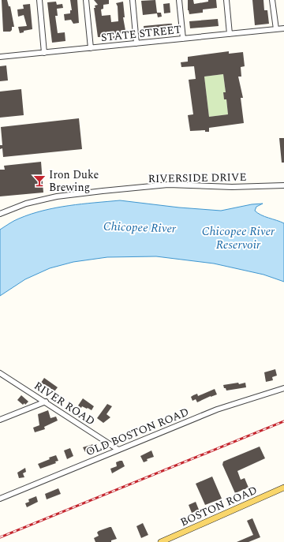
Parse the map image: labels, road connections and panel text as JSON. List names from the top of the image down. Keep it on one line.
{"streets":{"main road":["BOSTON ROAD"],"street":["STATE STREET","RIVERSIDE DRIVE","RIVER ROAD","OLD BOSTON ROAD"]},"crossings":[["RIVER ROAD","OLD BOSTON ROAD"]],"water":["Chicopee River","Chicopee River Reservoir"],"places":{"bar":["Iron Duke Brewing"]}}
